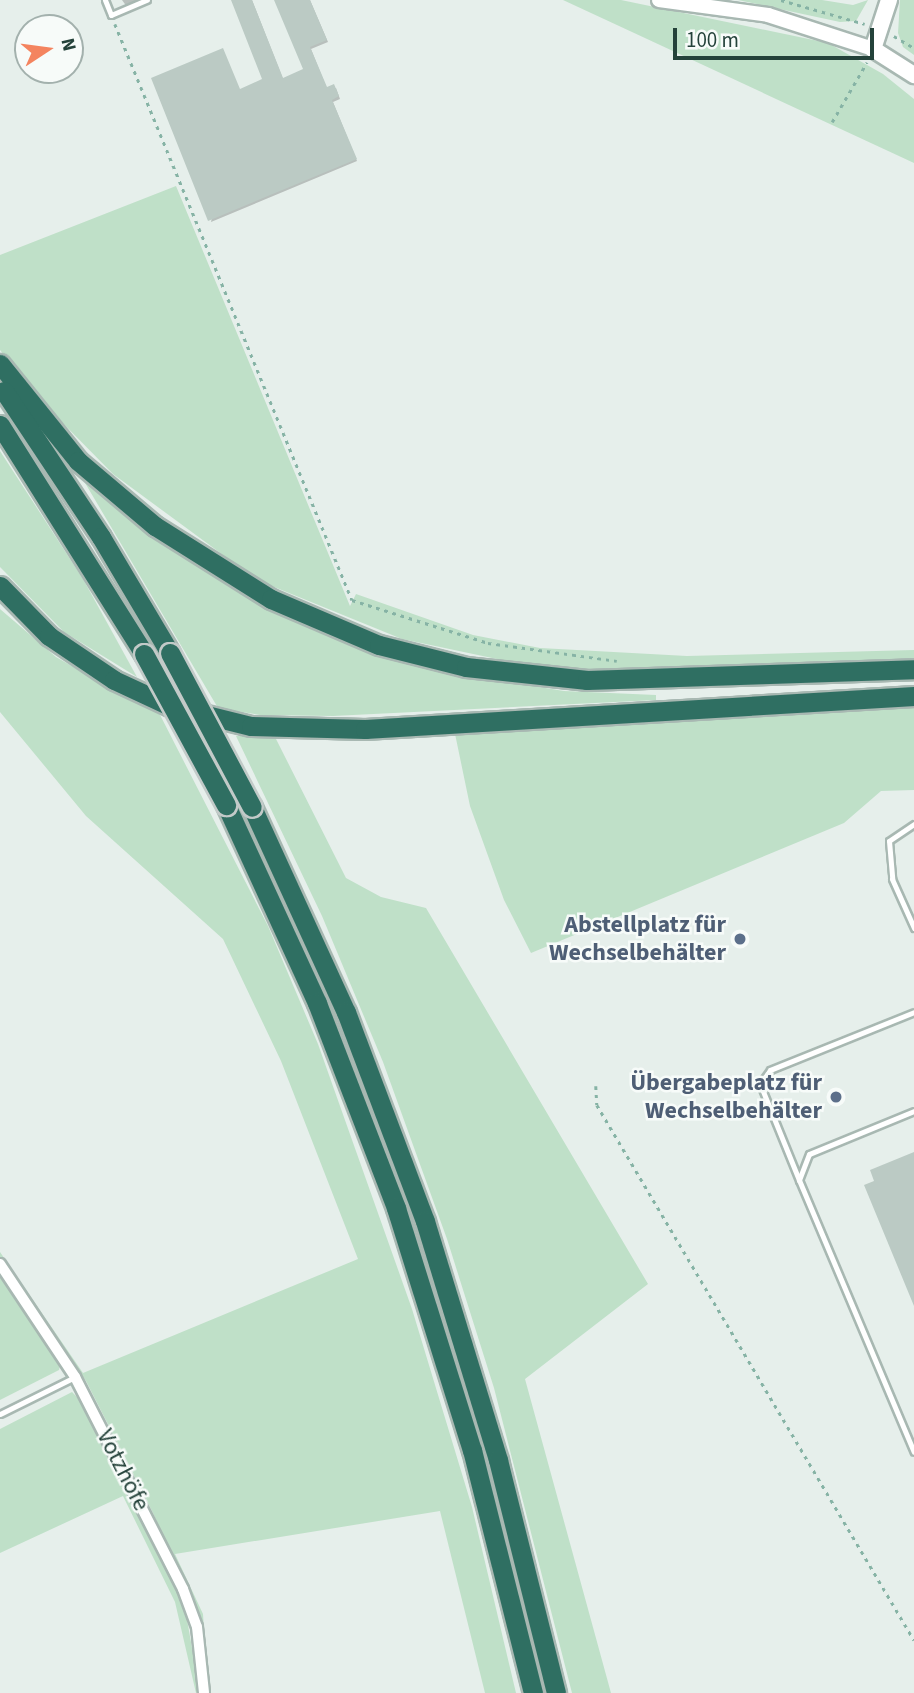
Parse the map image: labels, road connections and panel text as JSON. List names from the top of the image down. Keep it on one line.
{"streets":{"street":["Votzhöfe"]},"places":["Abstellplatz für Wechselbehälter","Übergabeplatz für Wechselbehälter"],"scale_bar":"100 m","north":"right"}
